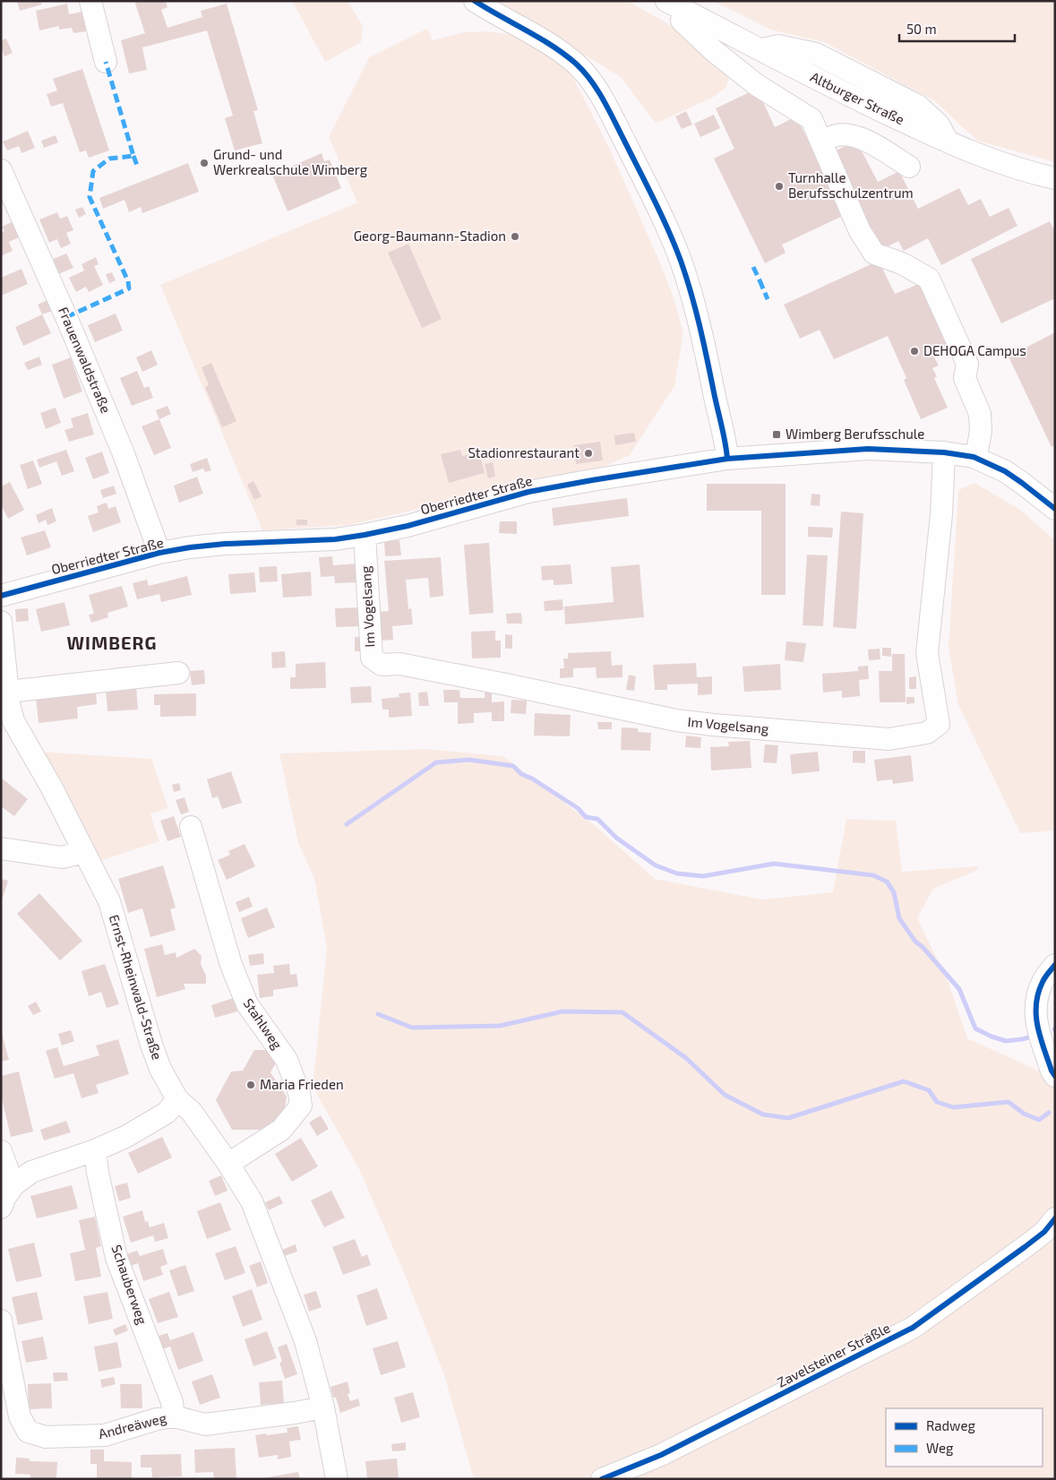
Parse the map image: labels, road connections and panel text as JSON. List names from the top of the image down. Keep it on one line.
{"streets":{"street":["Altburger Straße","Frauenwaldstraße","Oberriedter Straße","Im Vogelsang","Ernst-Rheinwald-Straße","Stahlweg","Schauberweg","Zavelsteiner Sträßle","Andreäweg"]},"crossings":[["Frauenwaldstraße","Oberriedter Straße"],["Oberriedter Straße","Im Vogelsang"],["Ernst-Rheinwald-Straße","Stahlweg"],["Ernst-Rheinwald-Straße","Andreäweg"],["Schauberweg","Andreäweg"]],"districts":["WIMBERG"],"places":{"other":["Grund- und Werkrealschule Wimberg","Turnhalle Berufsschulzentrum","Georg-Baumann-Stadion","DEHOGA Campus","Stadionrestaurant","Maria Frieden"],"transit":["Wimberg Berufsschule"]},"legend":["Radweg","Weg"],"scale_bar":"50 m"}
